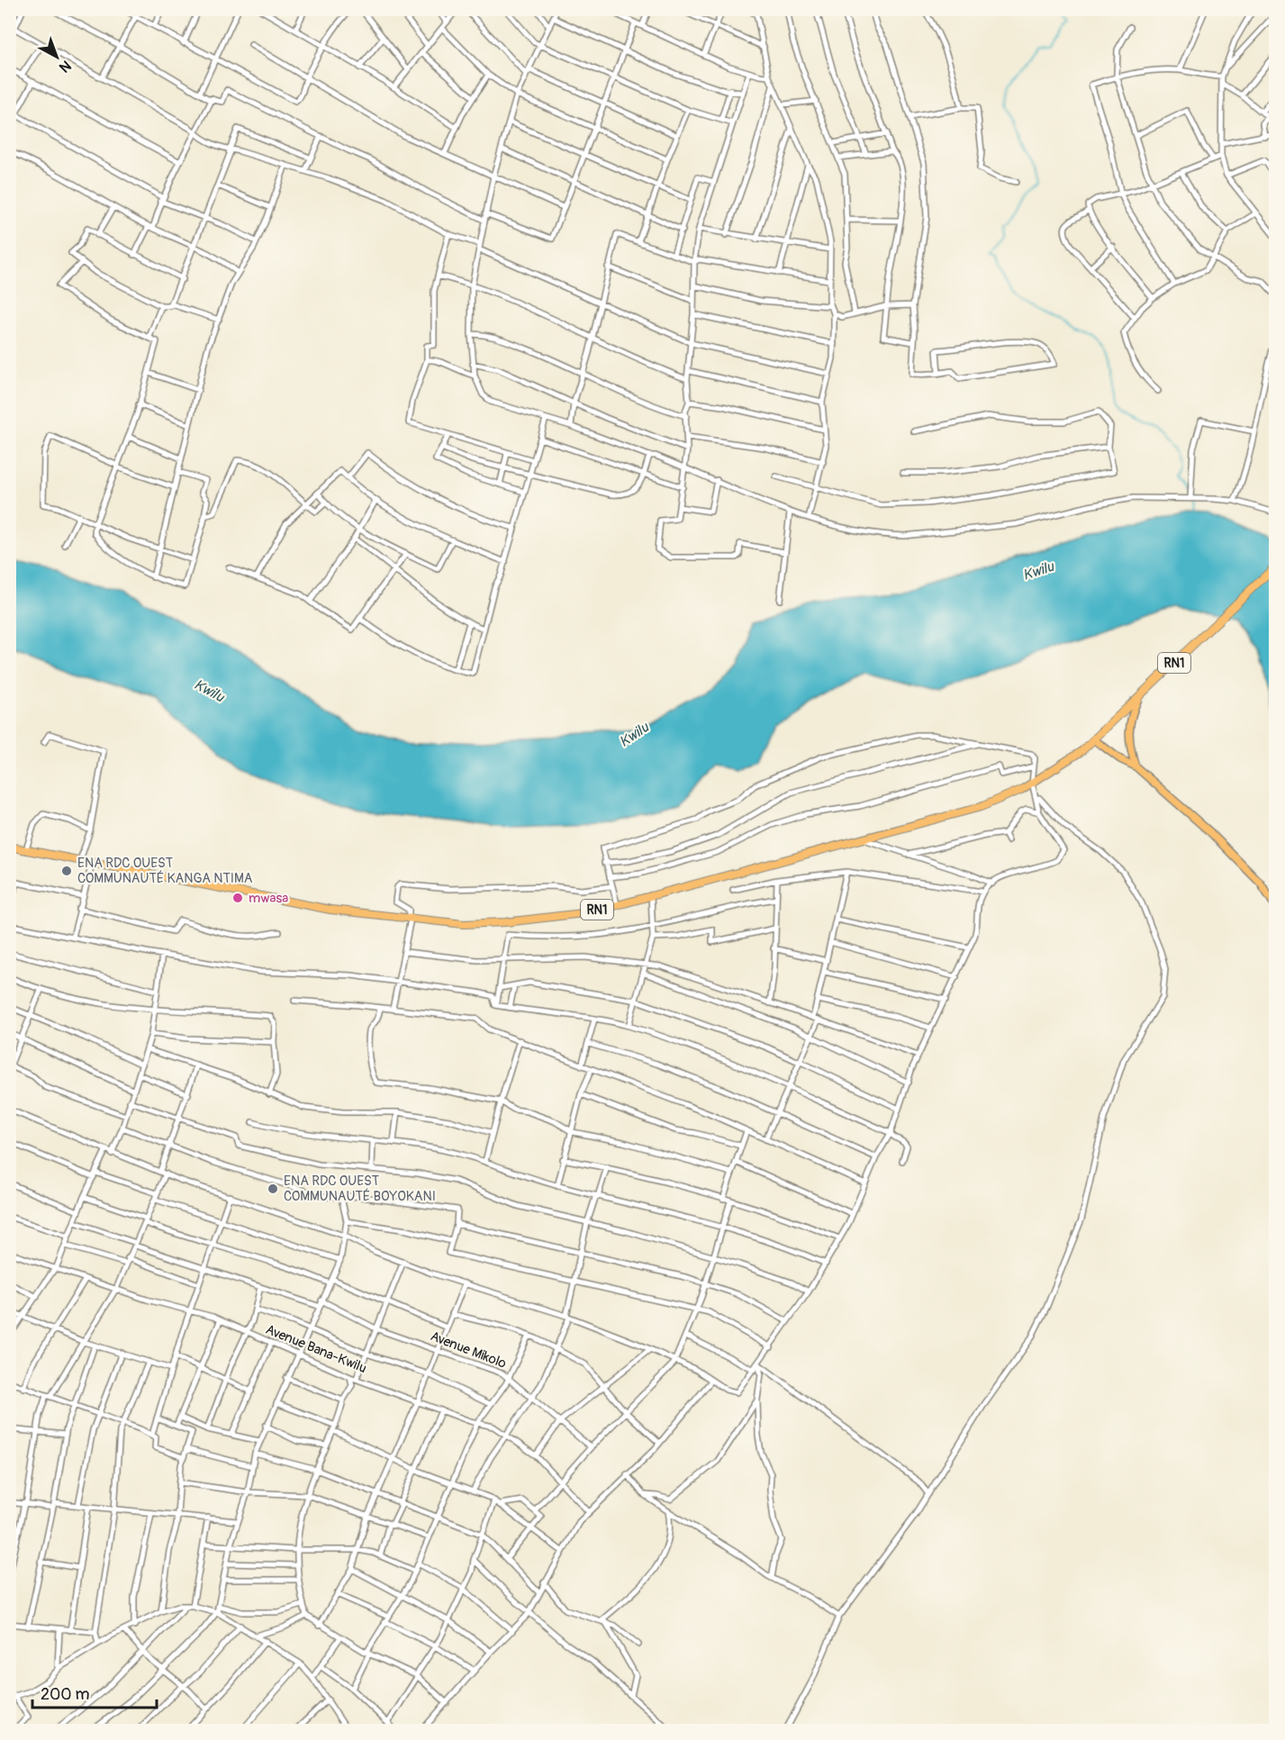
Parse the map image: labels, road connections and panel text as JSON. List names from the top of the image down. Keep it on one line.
{"streets":{"highway":["RN1"],"street":["Avenue Bana-Kwilu","Avenue Mikolo"]},"water":["Kwilu"],"places":["ENA RDC OUEST COMMUNAUTÉ KANGA NTIMA","mwasa","ENA RDC OUEST COMMUNAUTÉ BOYOKANI"],"scale_bar":"200 m","north":"bottom right"}
